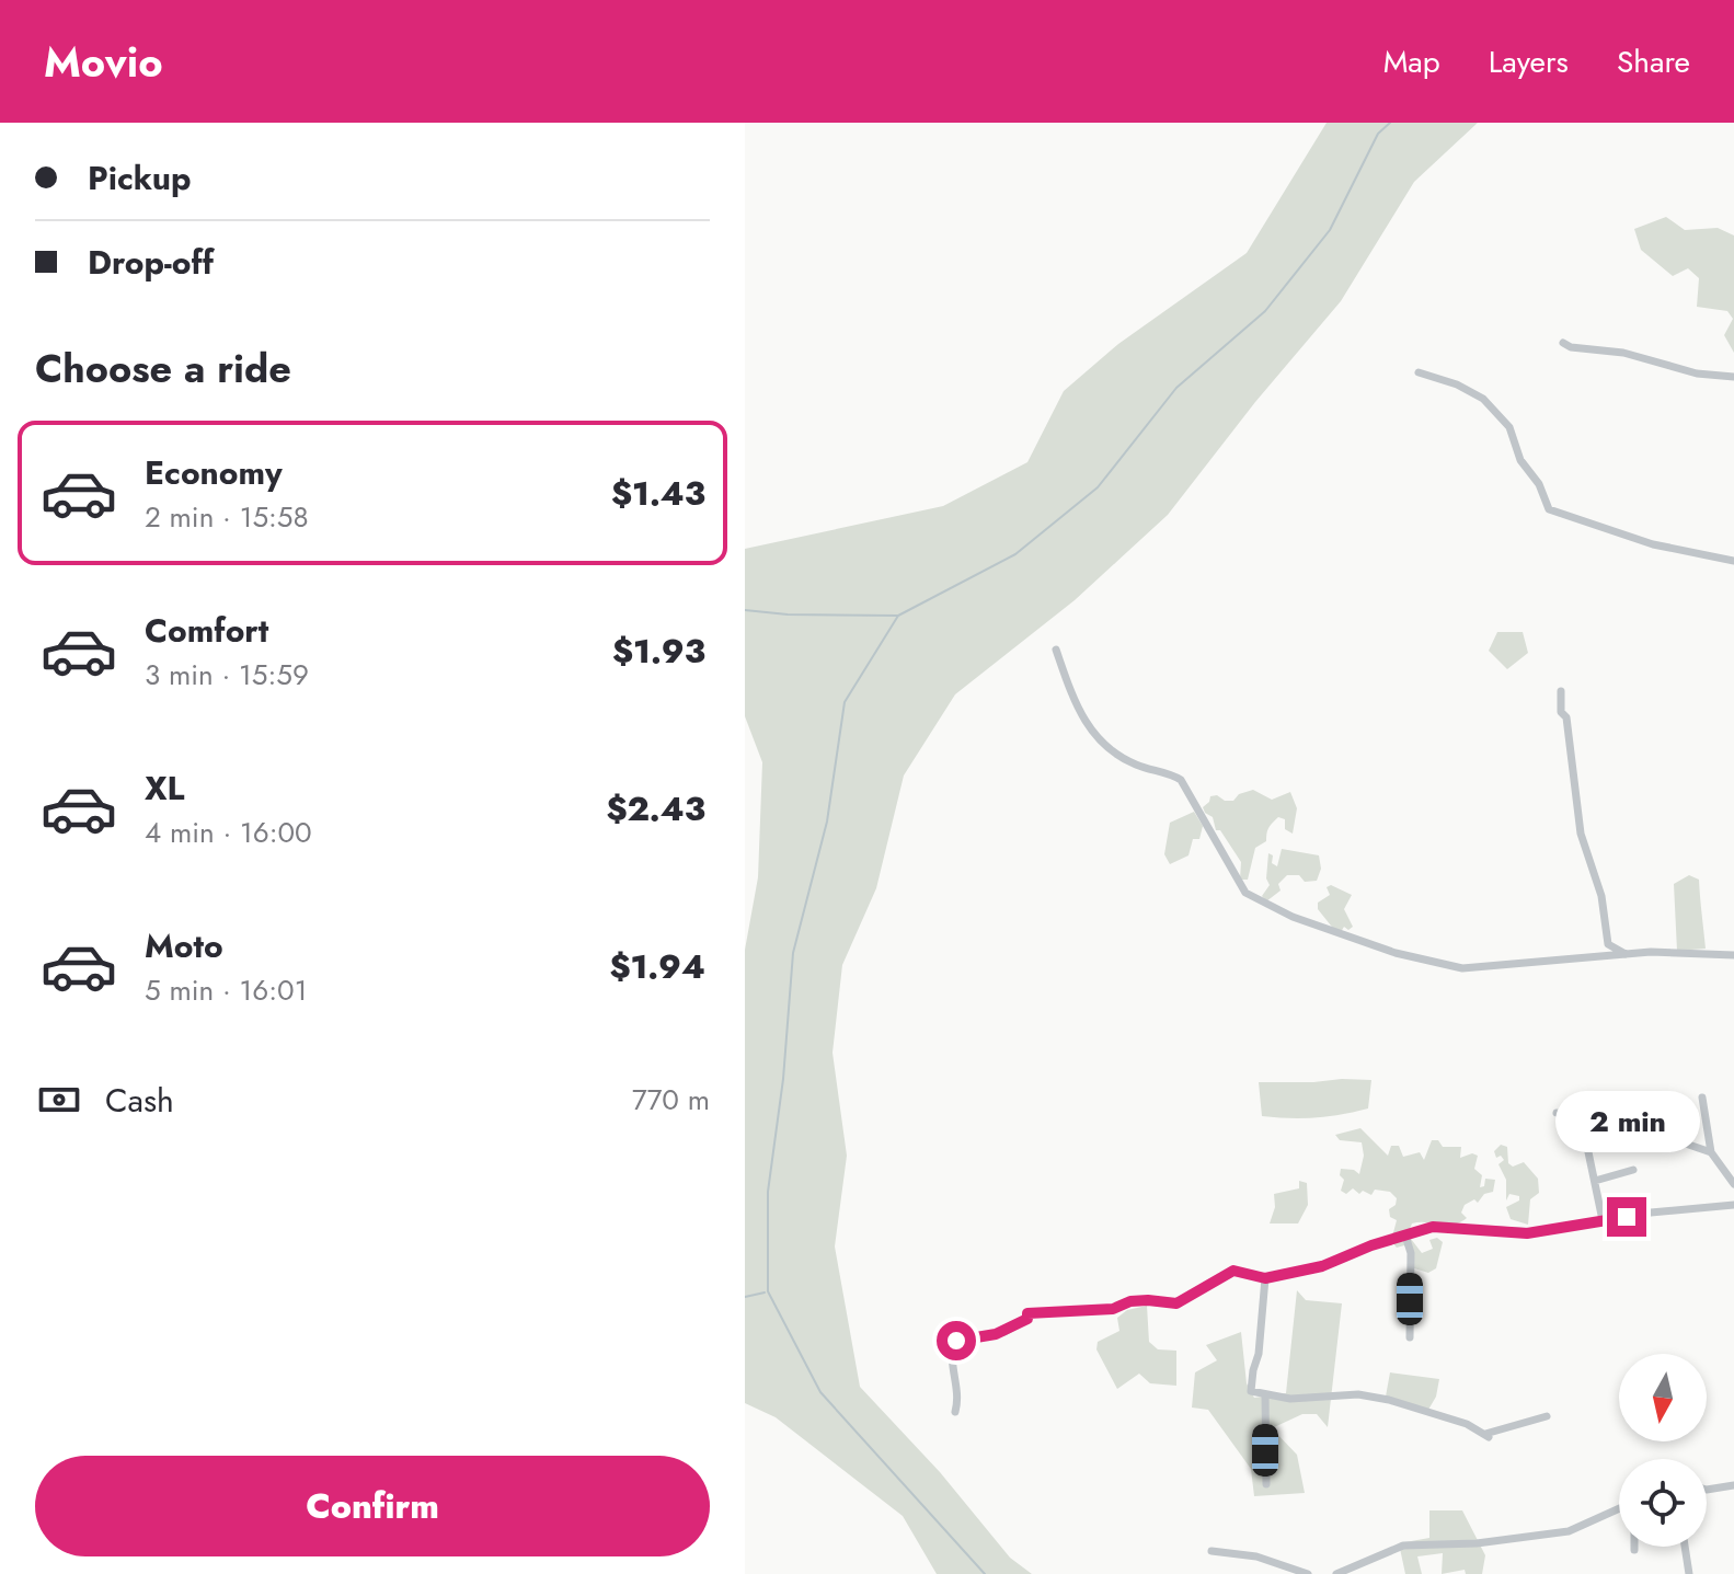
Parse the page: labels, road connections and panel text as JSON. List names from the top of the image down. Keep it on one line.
{"north":"bottom","page":{"header":"Movio","nav":["Map","Layers","Share"],"banner":["Pickup","Drop-off"],"heading":"Choose a ride","list":[{"name":"Economy","note":"2 min · 15:58","value":"$1.43"},{"name":"Comfort","note":"3 min · 15:59","value":"$1.93"},{"name":"XL","note":"4 min · 16:00","value":"$2.43"},{"name":"Moto","note":"5 min · 16:01","value":"$1.94"}],"pay":["Cash","770 m"],"bubble":"2 min","buttons":"Confirm"}}
